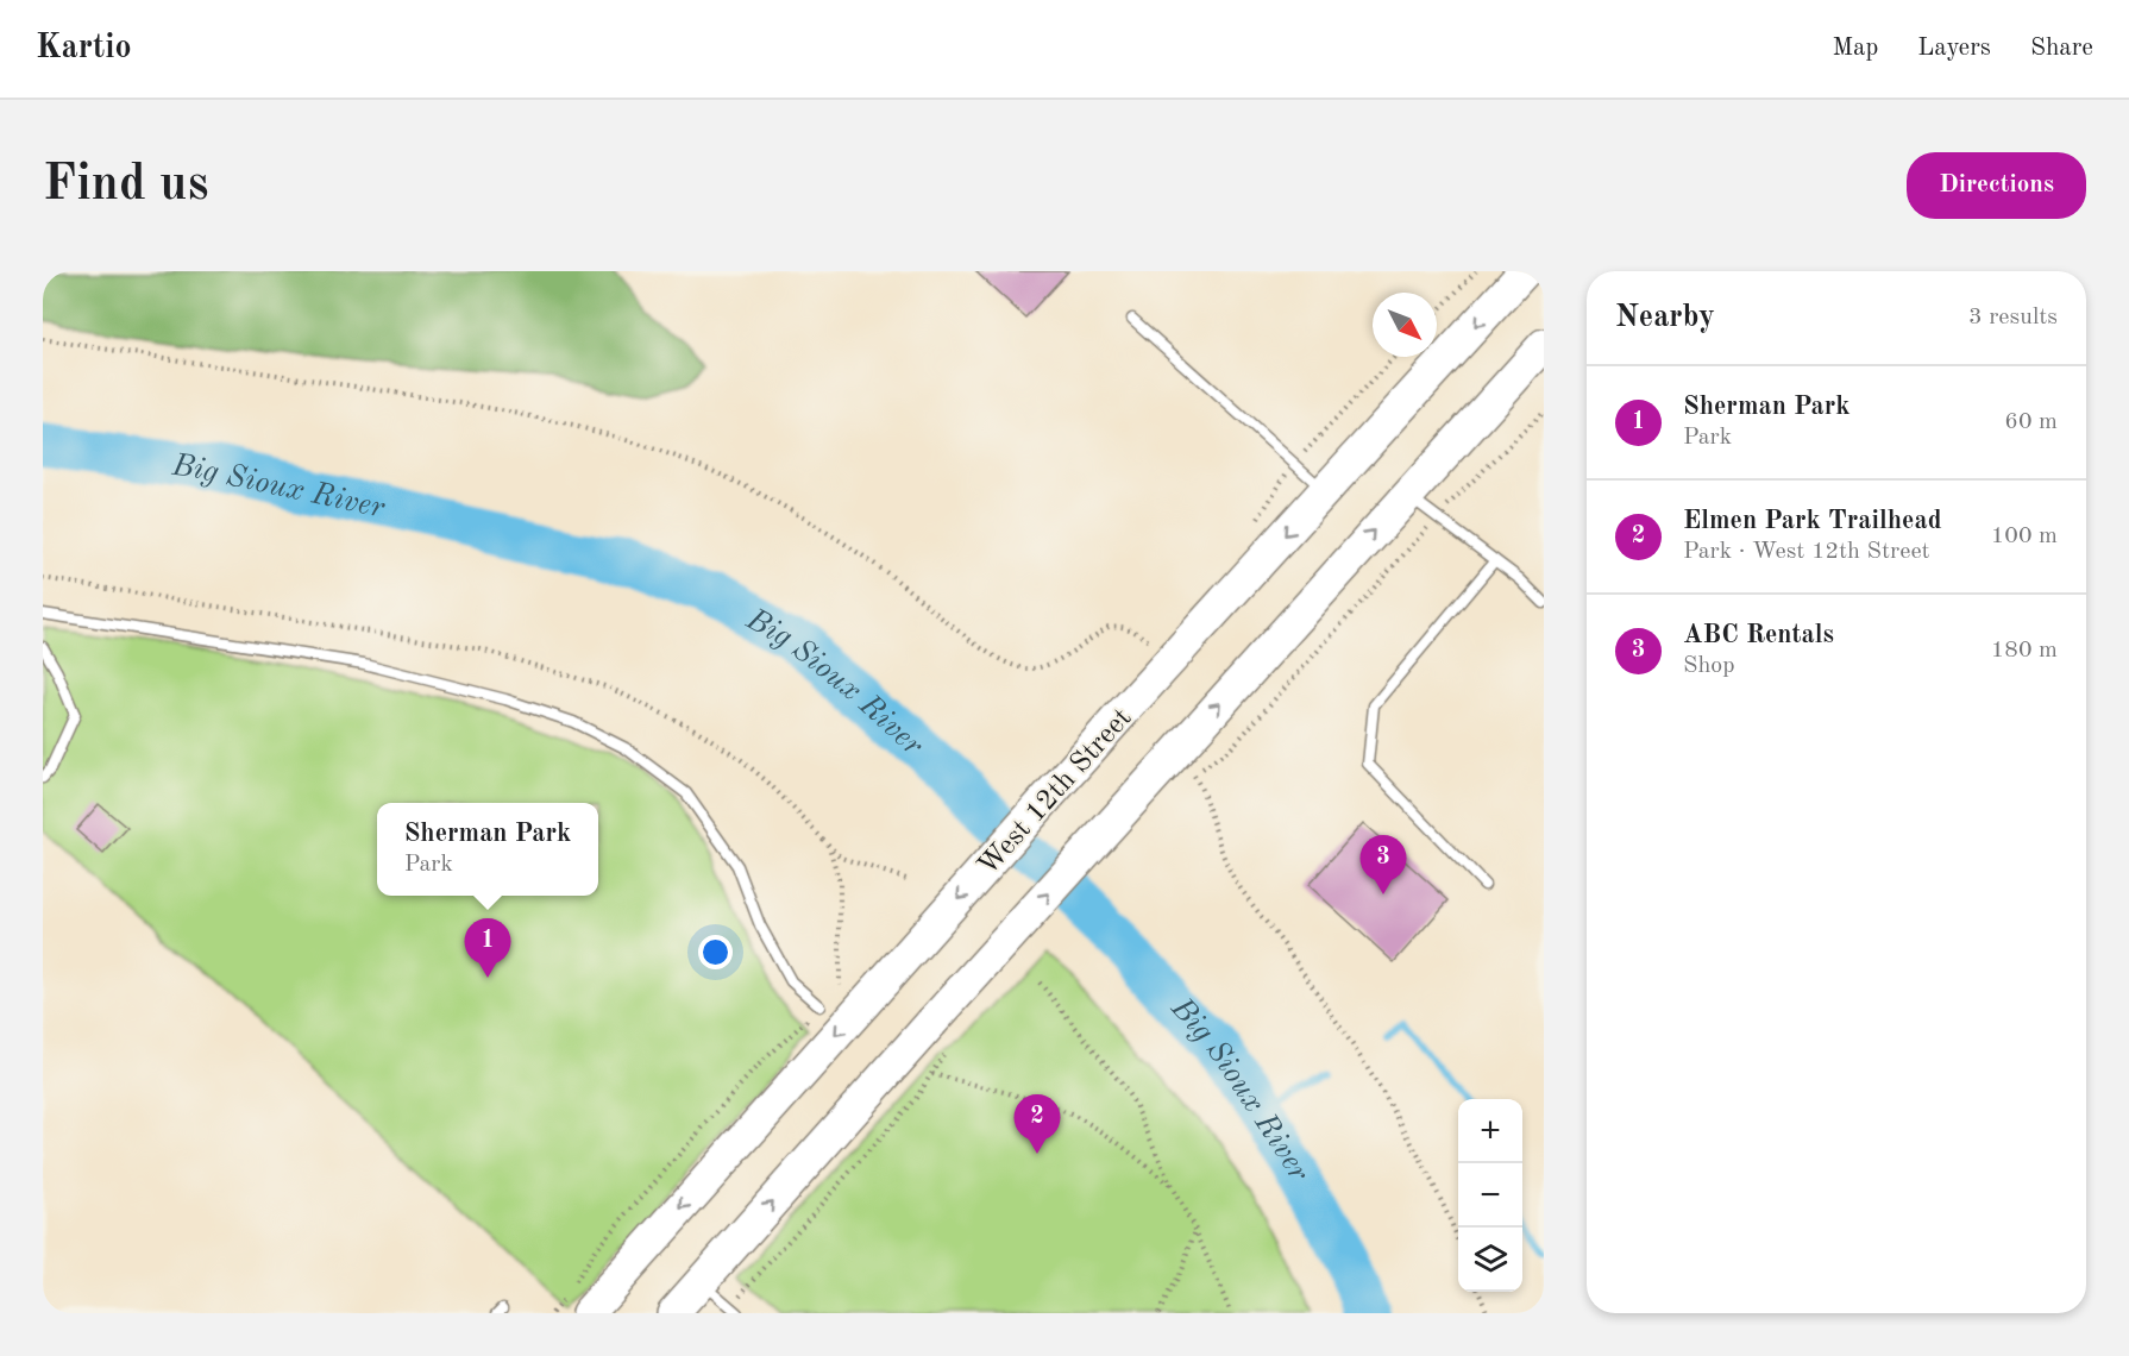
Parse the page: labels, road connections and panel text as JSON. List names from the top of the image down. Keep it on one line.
{"streets":{"main road":["West 12th Street"]},"water":["Big Sioux River"],"north":"bottom right","page":{"header":"Kartio","nav":["Map","Layers","Share"],"buttons":"Directions","title":"Find us","heading":["Nearby","3 results"],"list":[{"mark":"1","name":"Sherman Park","note":"Park","value":"60 m"},{"mark":"2","name":"Elmen Park Trailhead","note":"Park · West 12th Street","value":"100 m"},{"mark":"3","name":"ABC Rentals","note":"Shop","value":"180 m"}],"popup":["Sherman Park","Park"],"pins":["3","1","2"],"map_buttons":["+","−"]}}
